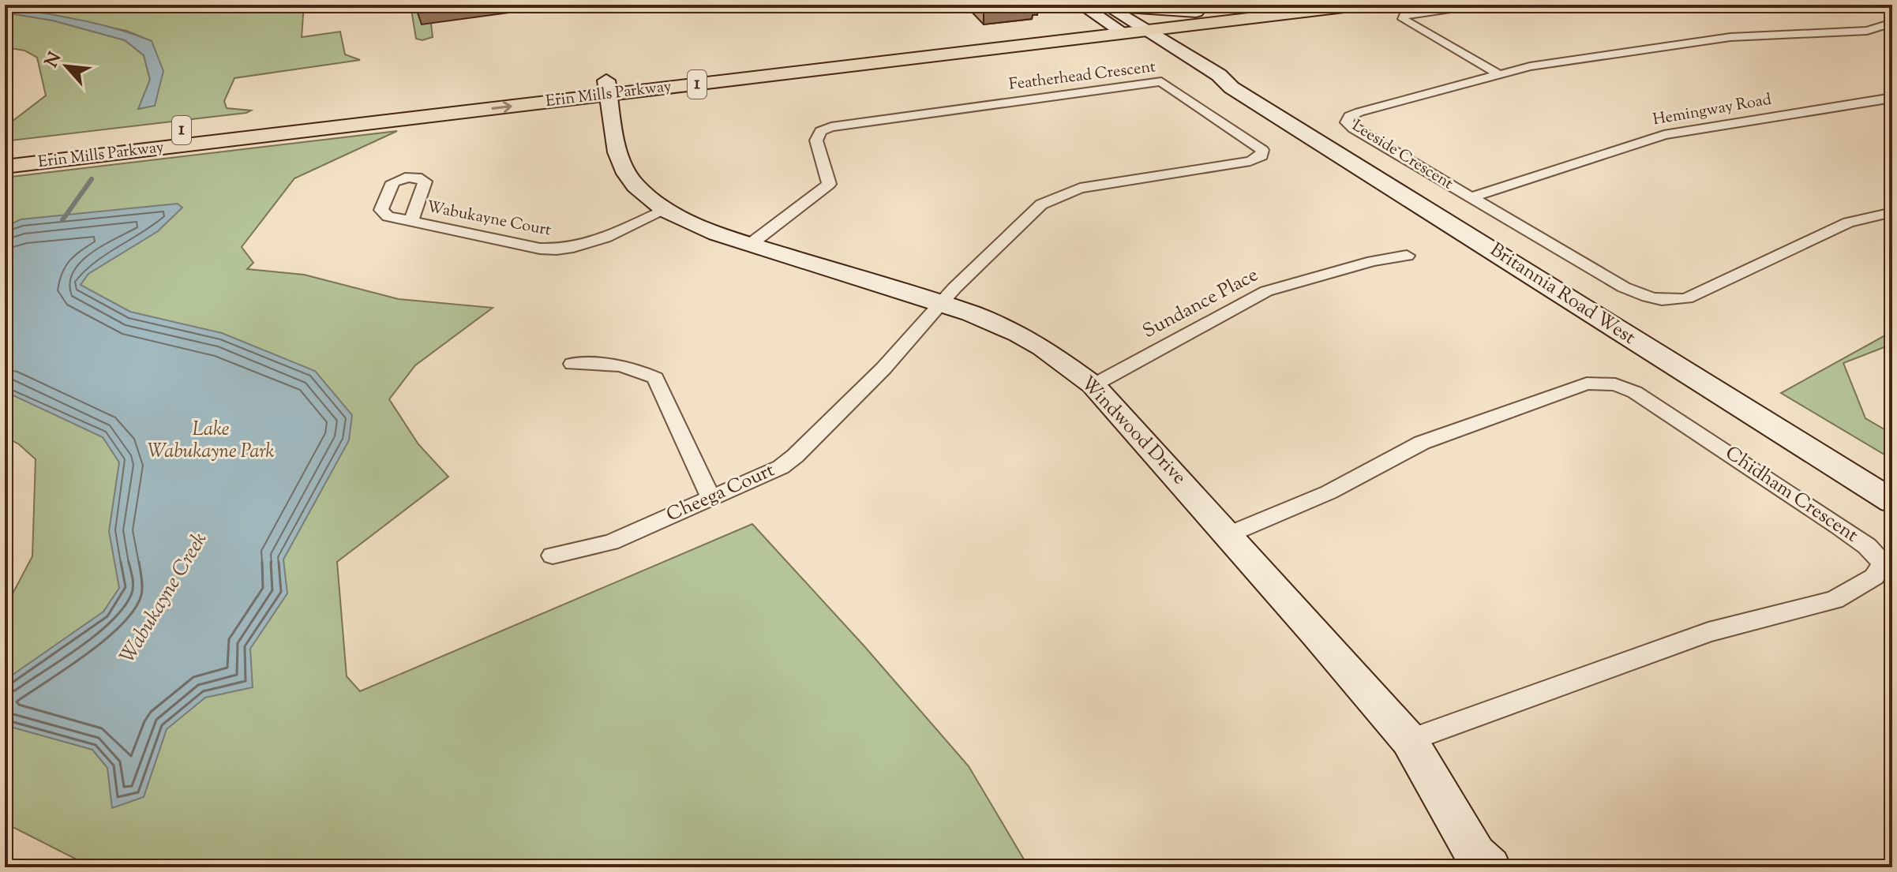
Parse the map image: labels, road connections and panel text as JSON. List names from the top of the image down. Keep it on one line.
{"streets":{"main road":["1","Erin Mills Parkway","Britannia Road West","Windwood Drive"],"street":["Featherhead Crescent","Hemingway Road","Leeside Crescent","Wabukayne Court","Sundance Place","Cheega Court","Chidham Crescent"]},"crossings":[["Featherhead Crescent","Windwood Drive"],["Featherhead Crescent","Cheega Court"],["Erin Mills Parkway","Britannia Road West"],["Erin Mills Parkway","Windwood Drive"],["Hemingway Road","Leeside Crescent"],["Wabukayne Court","Windwood Drive"],["Sundance Place","Windwood Drive"],["Windwood Drive","Cheega Court"],["Windwood Drive","Chidham Crescent"]],"water":["Wabukayne Creek"],"parks":["Lake Wabukayne Park"],"north":"top left"}
